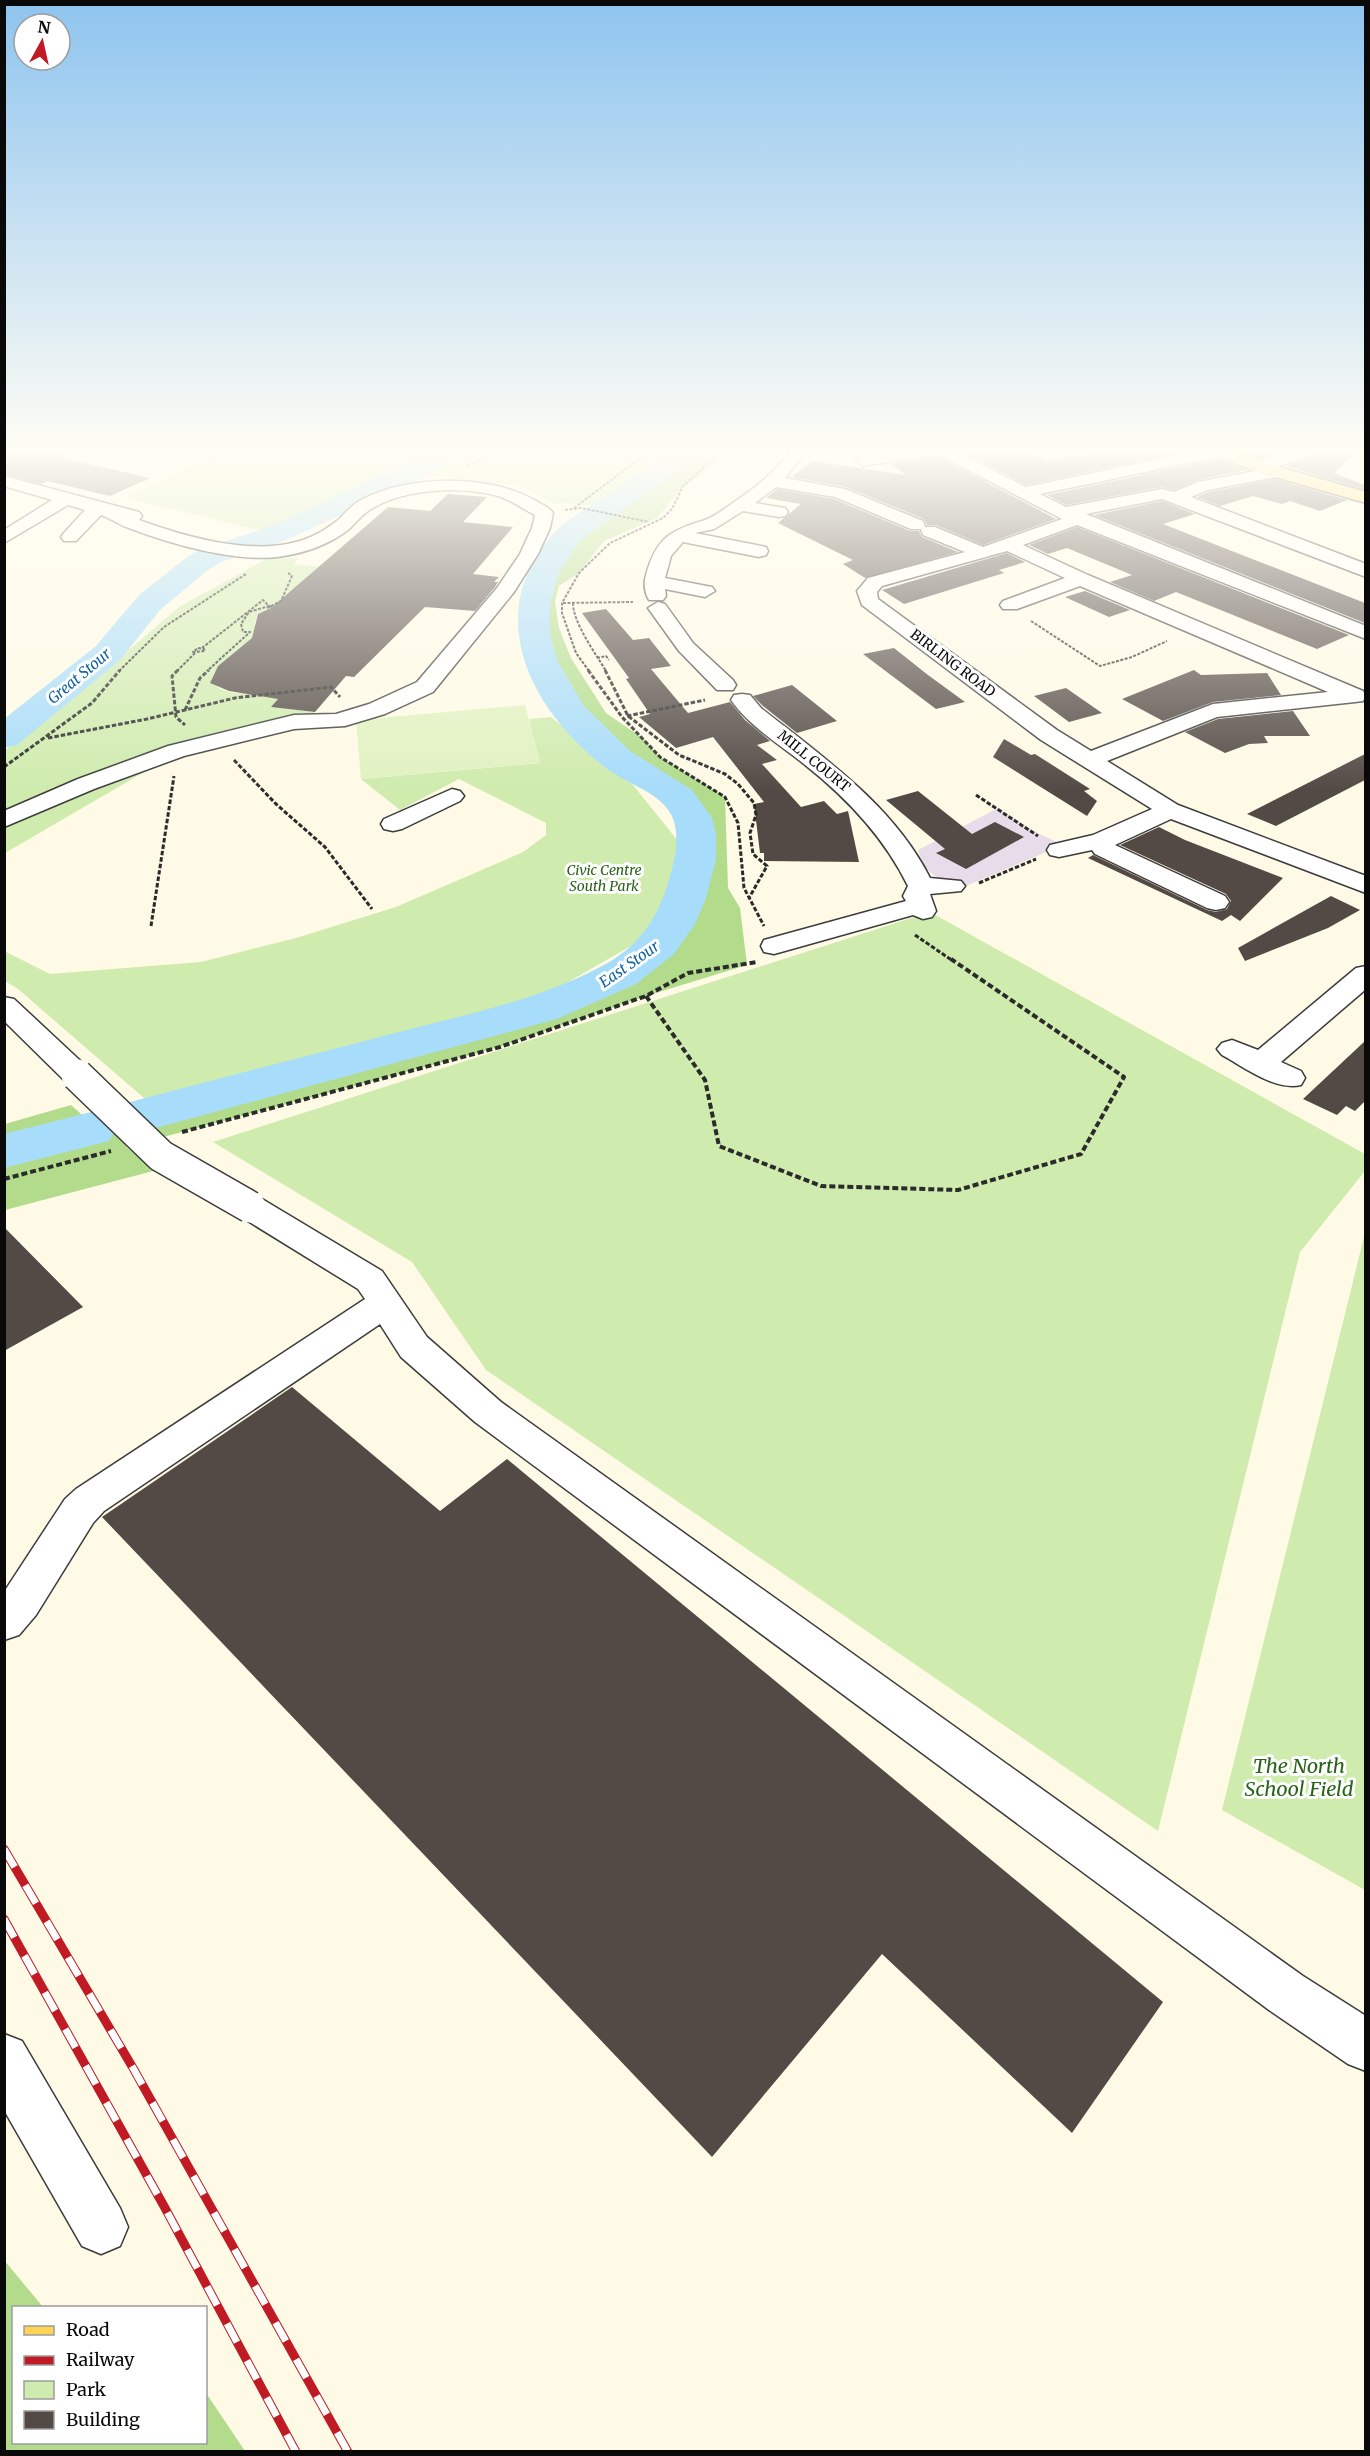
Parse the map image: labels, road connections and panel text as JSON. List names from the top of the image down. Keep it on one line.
{"streets":{"street":["BIRLING ROAD","MILL COURT"]},"water":["Great Stour","East Stour"],"parks":["Civic Centre South Park","The North School Field"],"legend":["Road","Railway","Park","Building"],"north":"top"}
